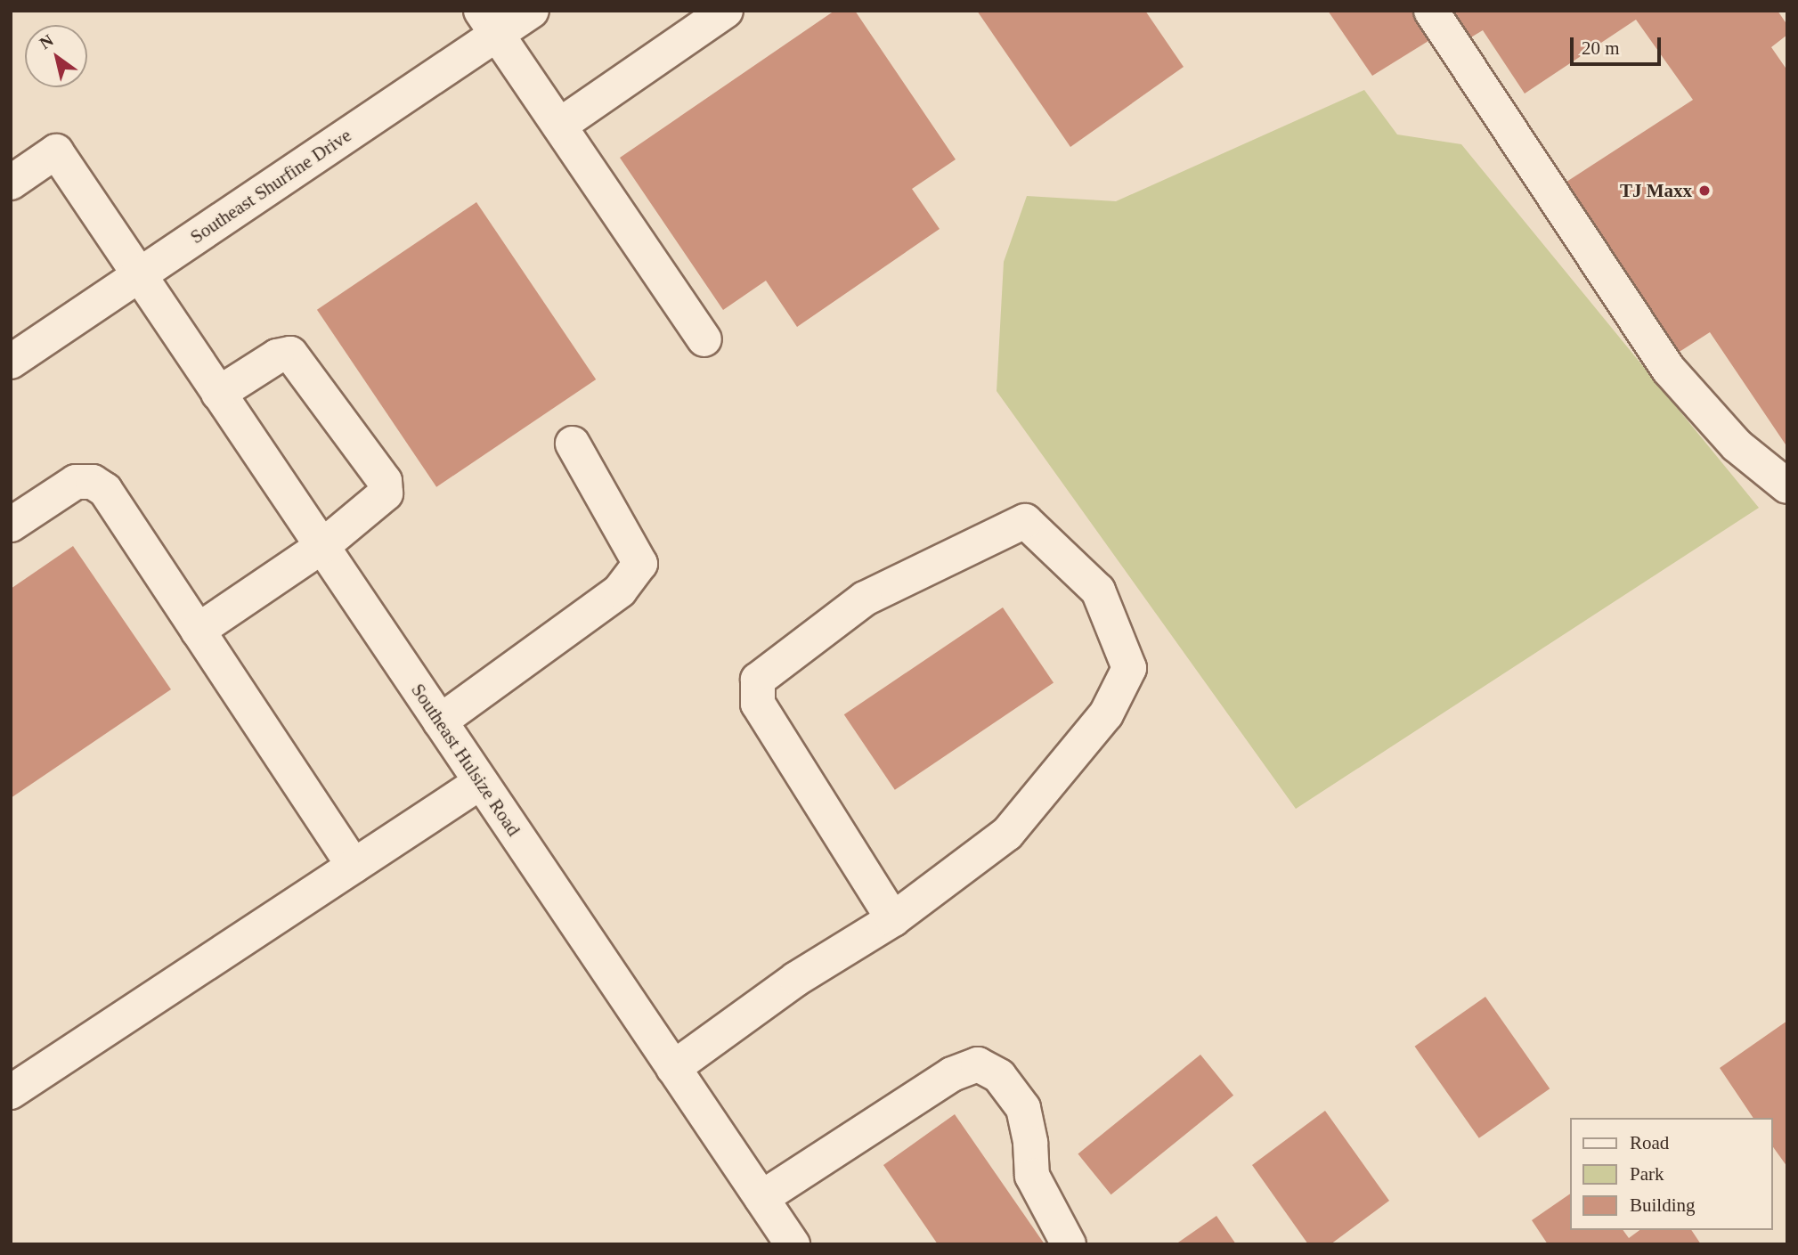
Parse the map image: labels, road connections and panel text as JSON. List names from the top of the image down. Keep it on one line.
{"streets":{"street":["Southeast Shurfine Drive","Southeast Hulsize Road"]},"crossings":[["Southeast Shurfine Drive","Southeast Hulsize Road"]],"places":["TJ Maxx"],"legend":["Road","Park","Building"],"scale_bar":"20 m","north":"top left"}
